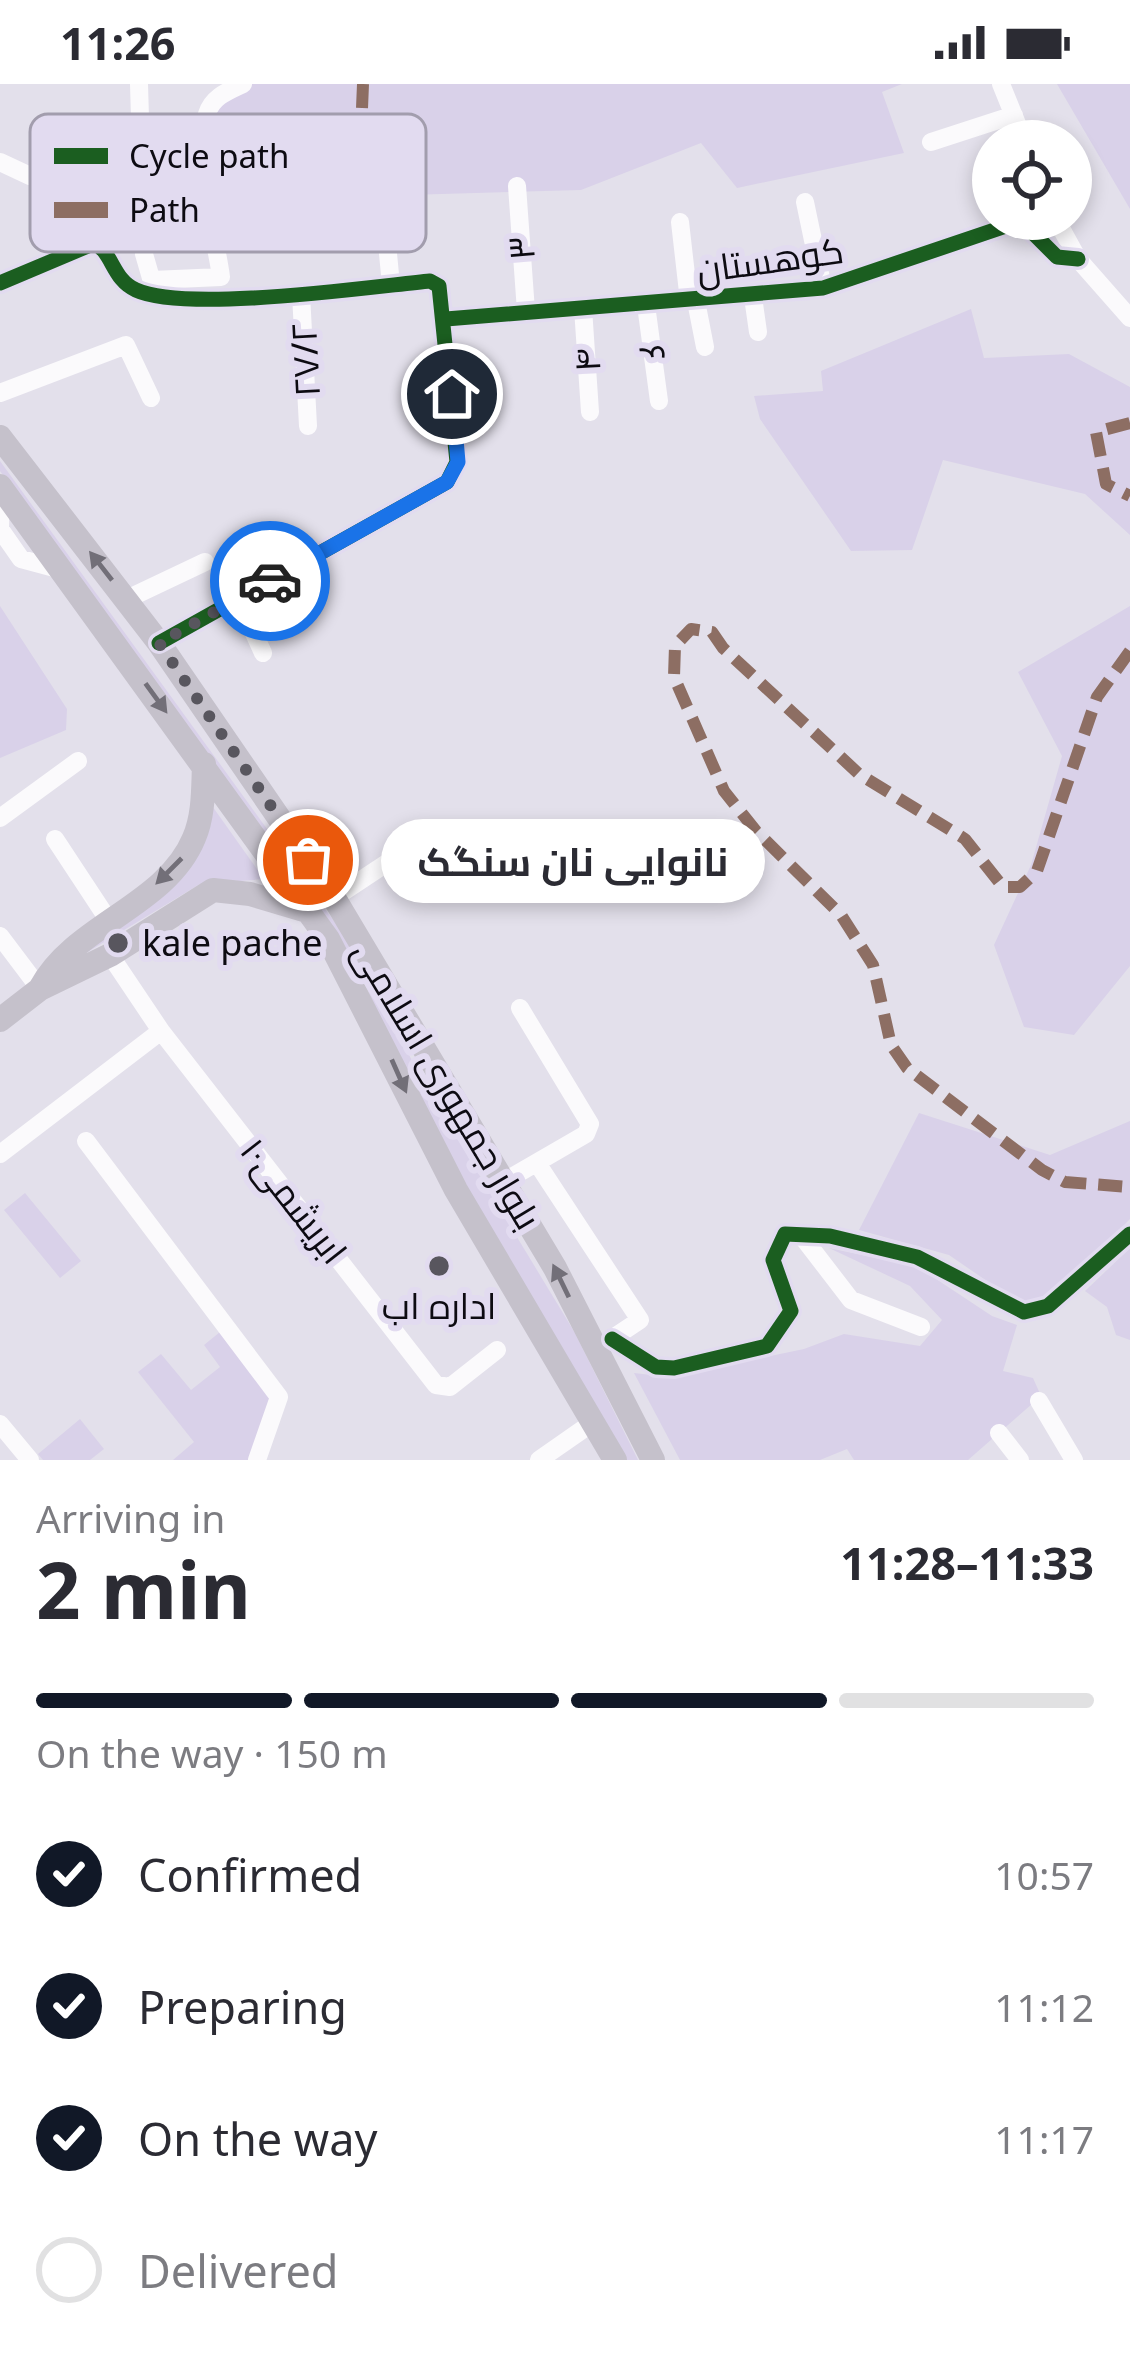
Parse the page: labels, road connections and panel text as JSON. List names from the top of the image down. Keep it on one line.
{"streets":{"main road":["بلوار جمهوری اسلامی"],"street":["۳","کوهستان","۶","۲۷/۲","۴","ابریشمی۱۰"]},"crossings":[["۳","کوهستان"],["کوهستان","۶"],["کوهستان","۴"]],"places":["نانوایی نان سنگک","kale pache","اداره اب"],"legend":["Cycle path","Path"],"page":{"status":"11:26","bubble":"نانوایی نان سنگک","heading":["2 min","Arriving in","11:28–11:33"],"bar":"On the way · 150 m","list":[["Confirmed","10:57"],["Preparing","11:12"],["On the way","11:17"],"Delivered"]}}
